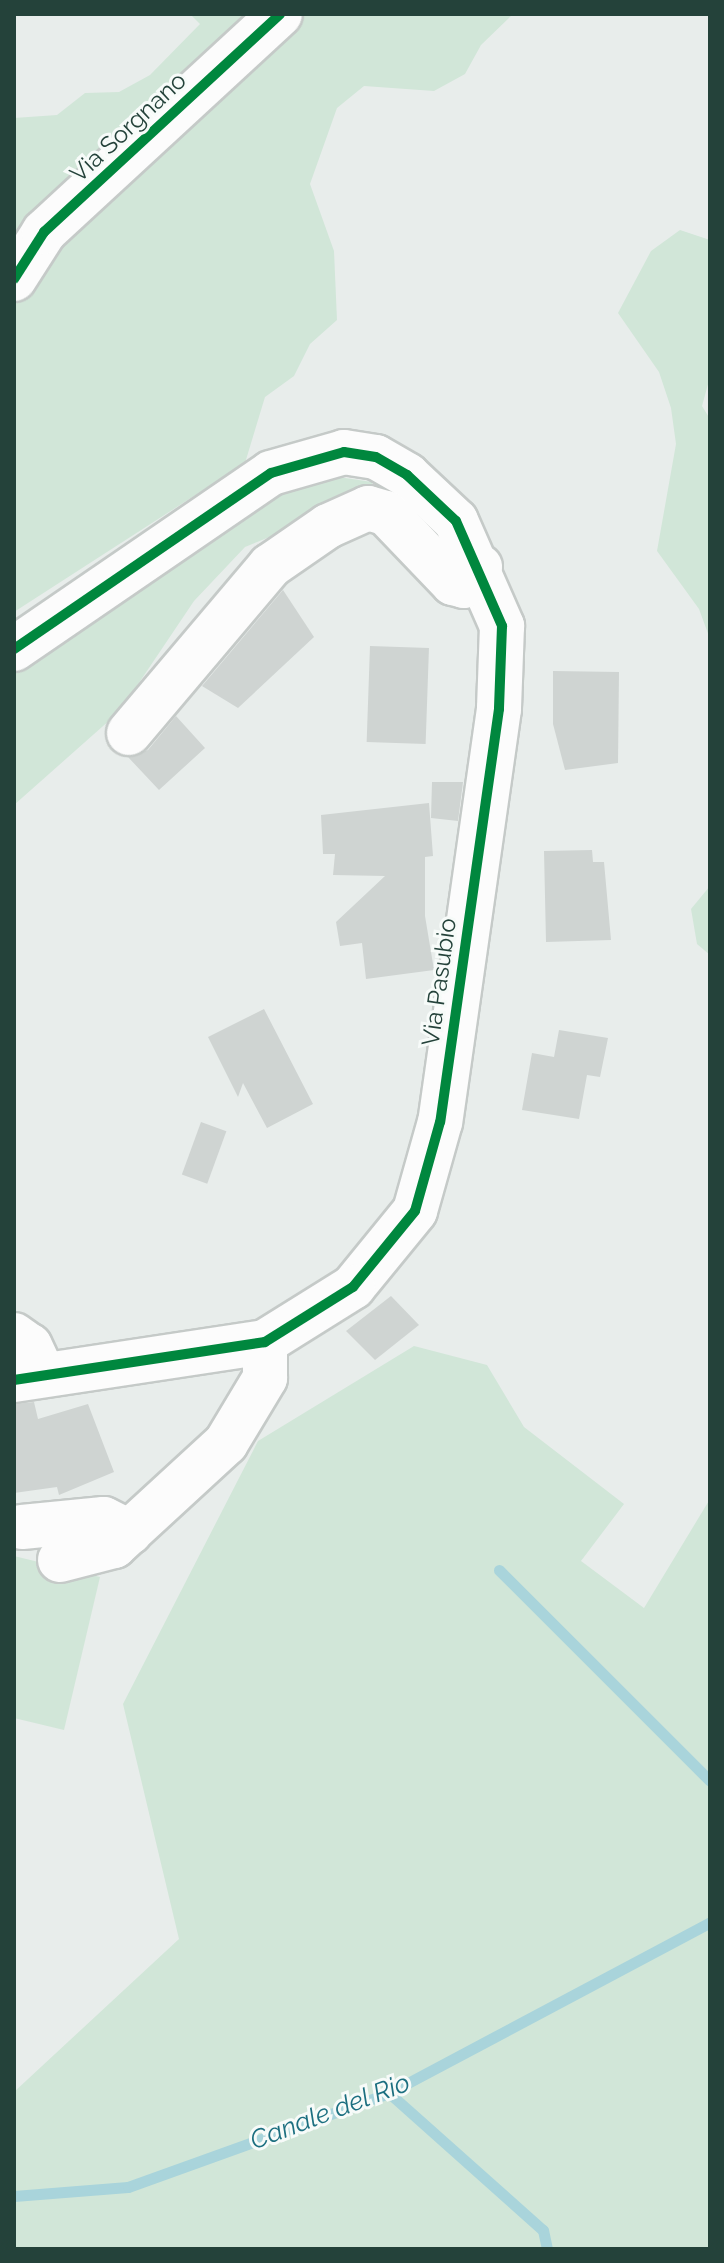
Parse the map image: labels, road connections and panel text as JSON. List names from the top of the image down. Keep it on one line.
{"streets":{"street":["Via Sorgnano","Via Pasubio"]},"water":["Canale del Rio"]}
